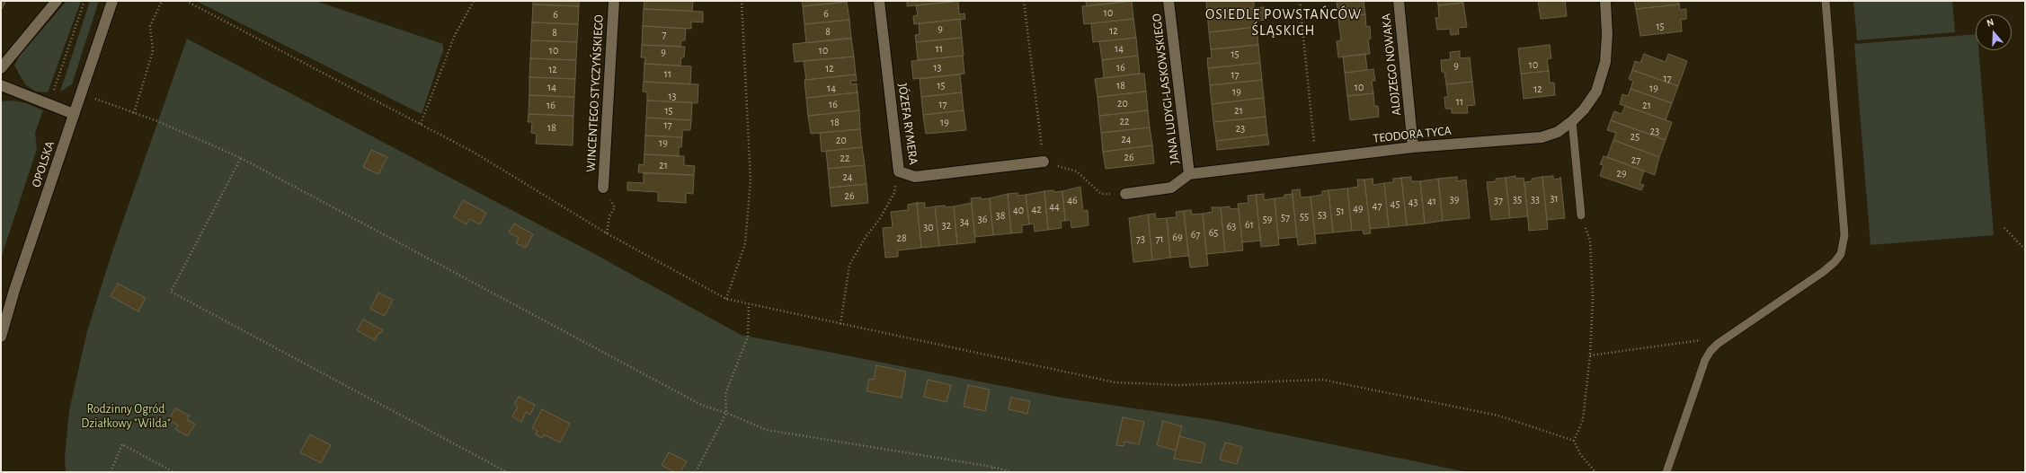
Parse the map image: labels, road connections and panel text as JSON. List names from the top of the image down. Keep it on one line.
{"streets":{"street":["ALOJZEGO NOWAKA","JANA LUDYGI-LASKOWSKIEGO","WINCENTEGO STYCZYŃSKIEGO","JÓZEFA RYMERA","TEODORA TYCA","OPOLSKA"]},"crossings":[["ALOJZEGO NOWAKA","TEODORA TYCA"],["JANA LUDYGI-LASKOWSKIEGO","TEODORA TYCA"]],"districts":["OSIEDLE POWSTAŃCÓW ŚLĄSKICH"],"parks":["Rodzinny Ogród Działkowy \"Wilda\""],"house_numbers":["10","6","6","15","9","12","8","8","7","11","14","10","10","9","15","10","9","13","16","12","12","11","17","17","15","18","14","10","14","19","12","19","13","11","20","16","17","16","21","15","21","22","18","19","17","18","23","23","25","24","20","19","26","22","27","21","29","24","26","31","39","35","33","46","37","41","43","45","47","44","49","42","40","51","53","38","55","57","36","59","34","61","32","63","30","65","67","69","28","73","71"],"north":"top"}
